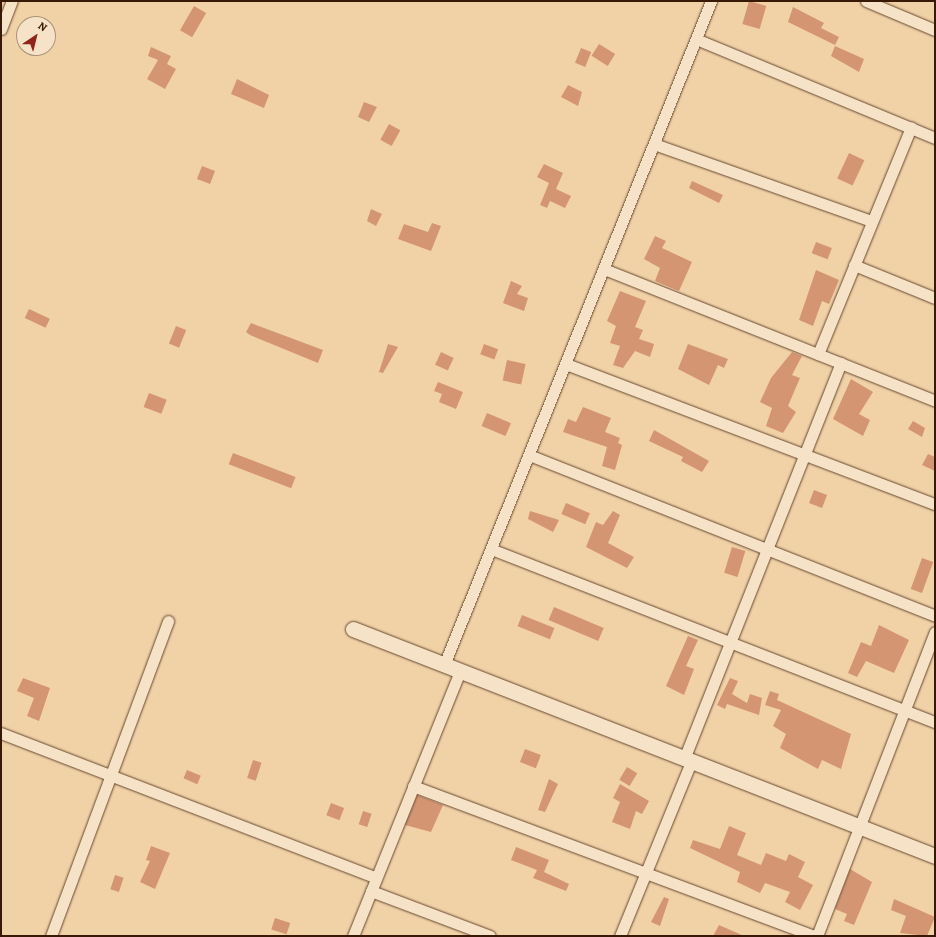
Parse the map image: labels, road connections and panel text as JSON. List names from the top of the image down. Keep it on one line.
{"north":"top right"}
